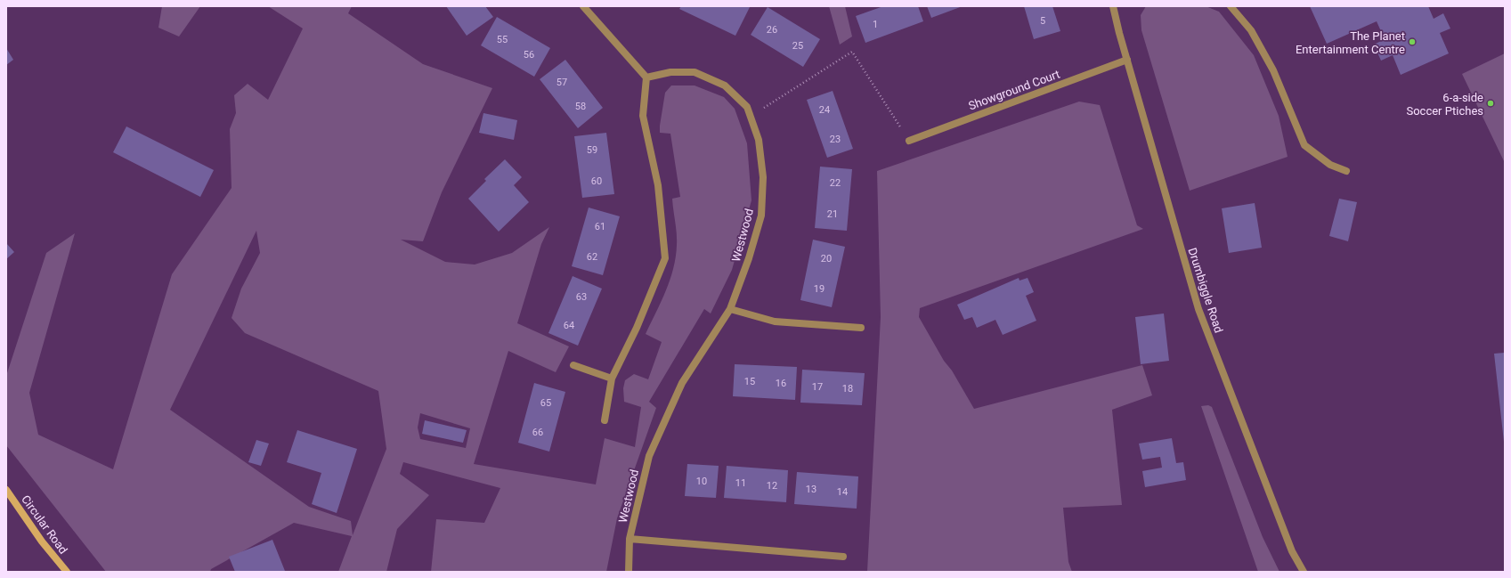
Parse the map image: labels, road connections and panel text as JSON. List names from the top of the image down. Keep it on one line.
{"streets":{"main road":["Circular Road"],"street":["Showground Court","Westwood","Drumbiggle Road"]},"crossings":[["Showground Court","Drumbiggle Road"]],"places":["The Planet Entertainment Centre","6-a-side Soccer Ptiches"],"house_numbers":["5","1","26","55","25","56","57","58","24","23","59","60","22","21","61","62","20","19","63","64","15","16","17","18","65","66","10","11","12","13","14"]}
